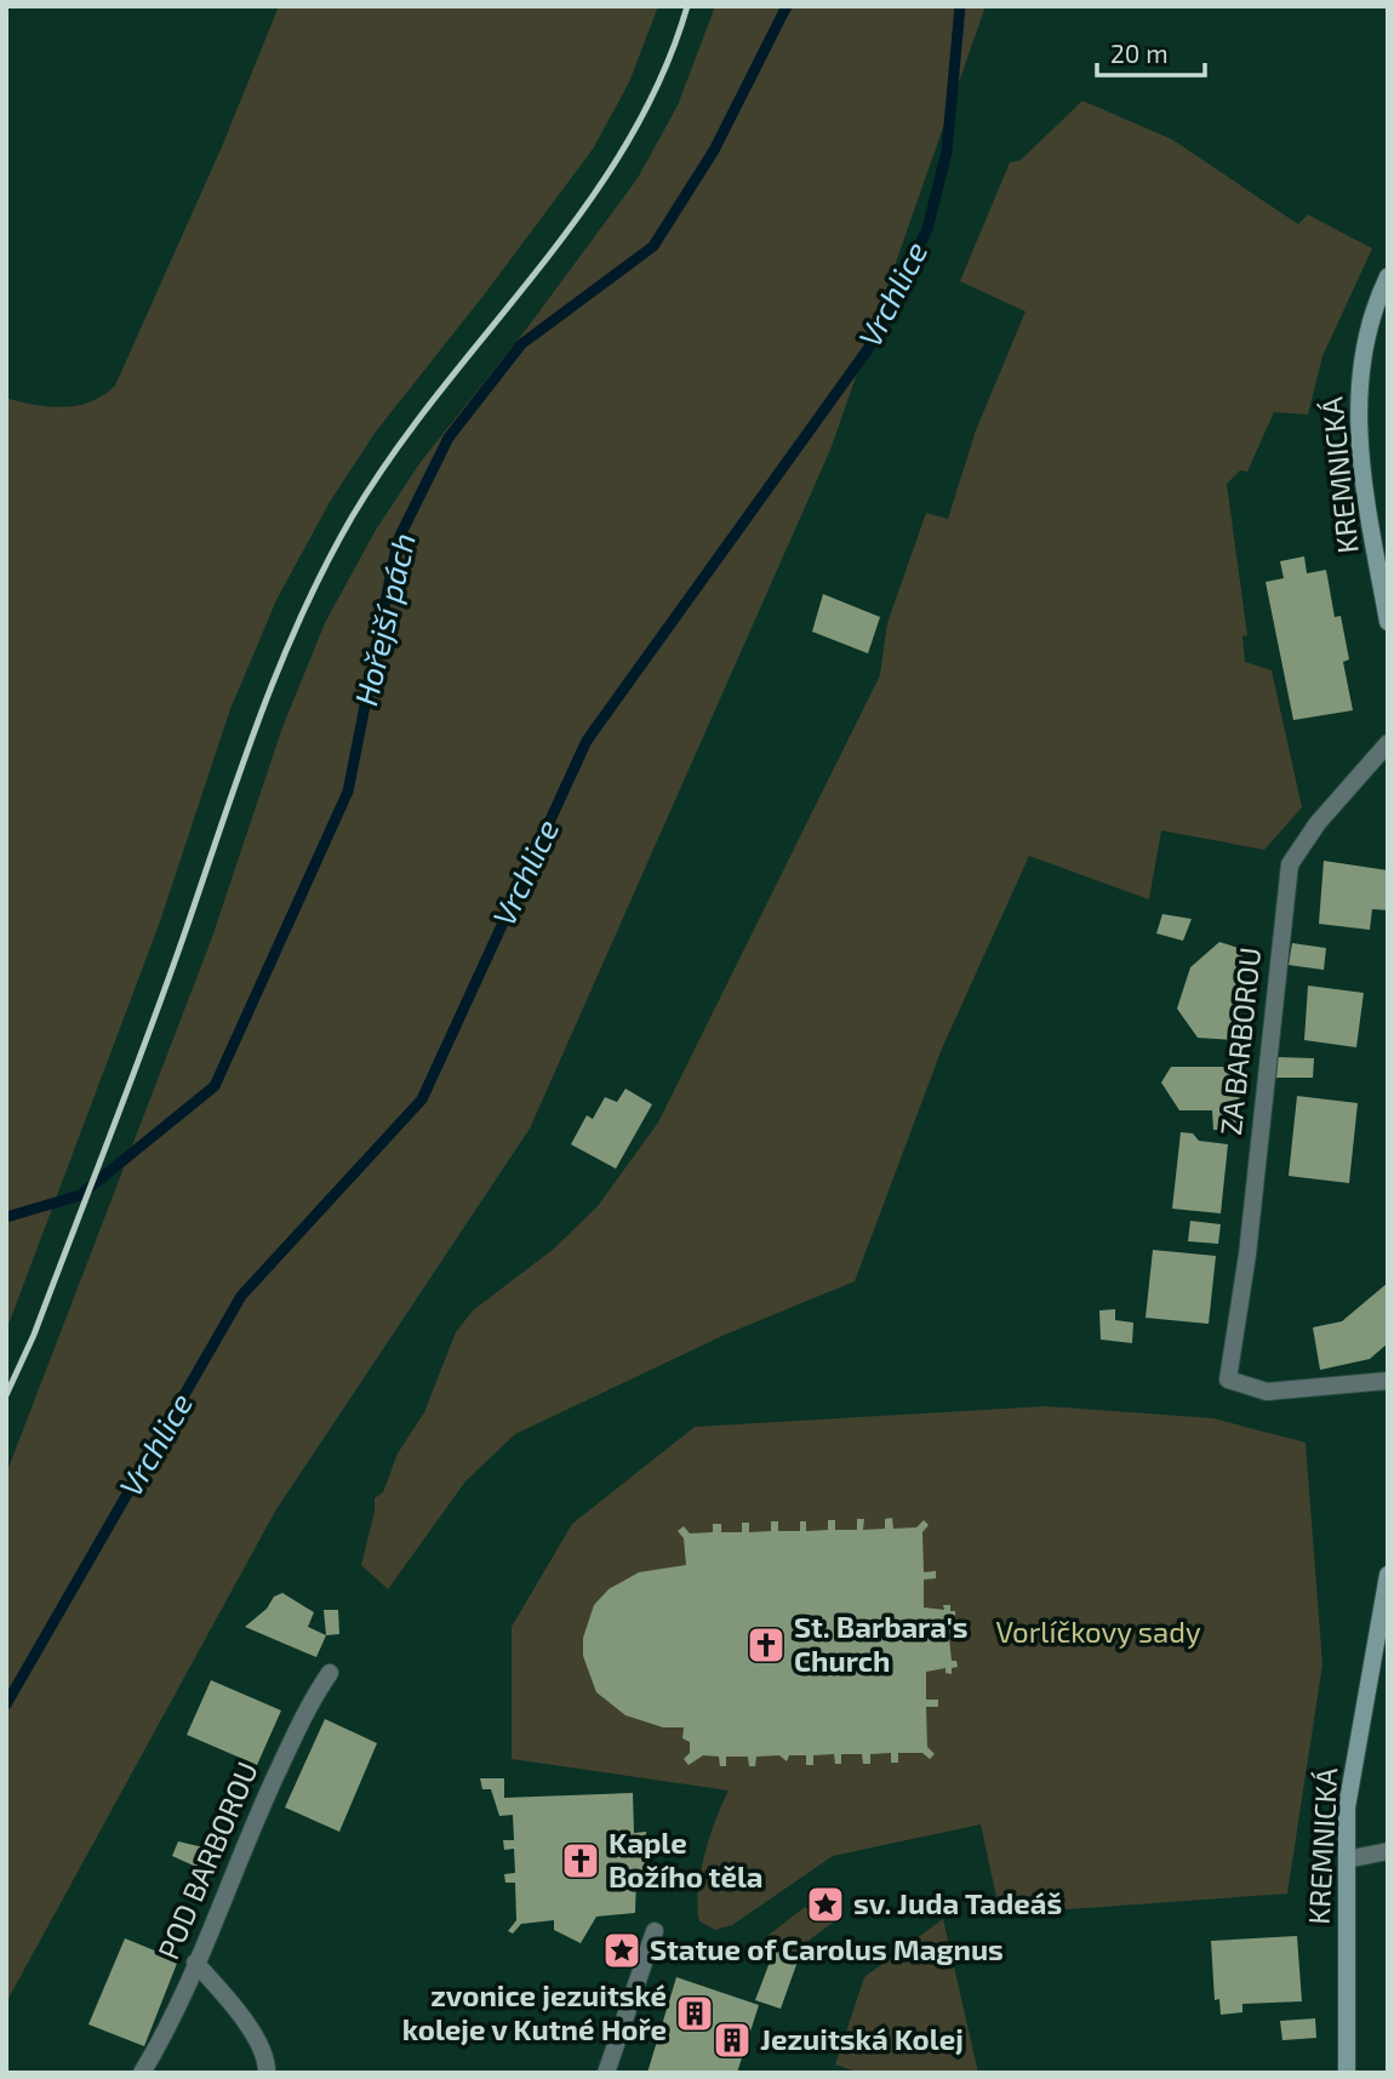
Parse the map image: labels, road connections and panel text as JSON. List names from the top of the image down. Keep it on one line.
{"streets":{"street":["KREMNICKÁ","ZA BARBOROU","POD BARBOROU"]},"water":["Vrchlice","Hořejší pách"],"parks":["Vorlíčkovy sady"],"places":{"church":["St. Barbara's Church","Kaple Božího těla"],"place":["sv. Juda Tadeáš","Statue of Carolus Magnus"],"building":["zvonice jezuitské koleje v Kutné Hoře","Jezuitská Kolej"]},"scale_bar":"20 m"}
